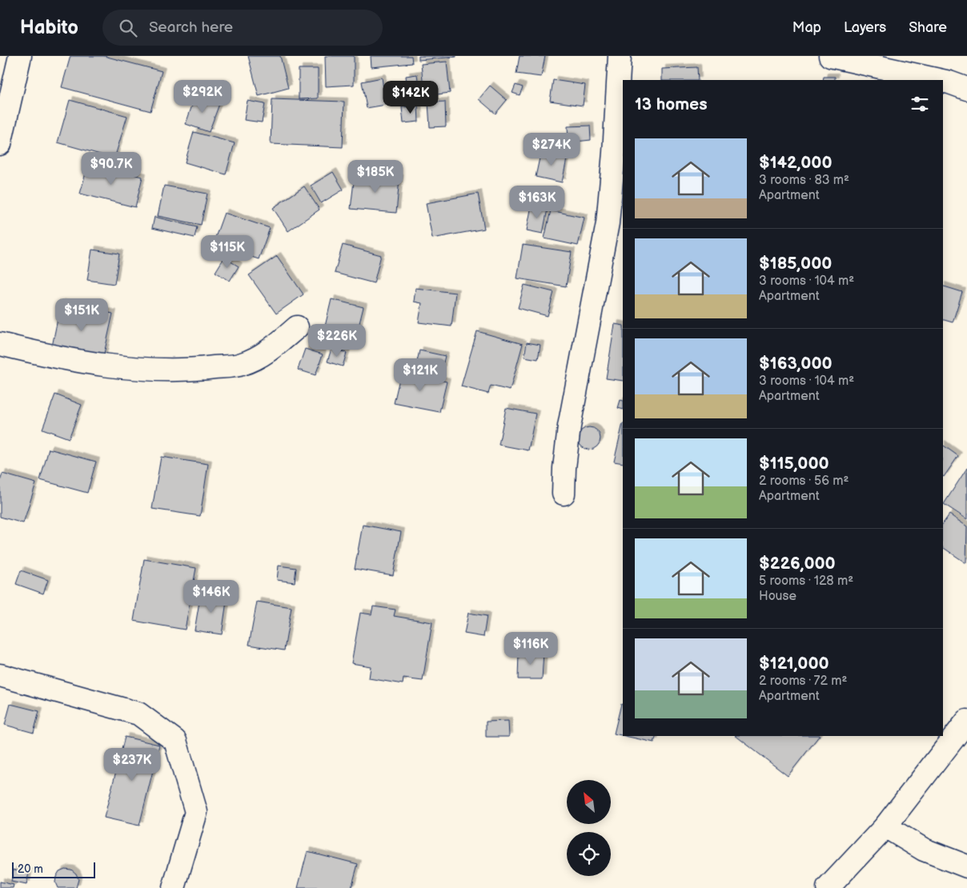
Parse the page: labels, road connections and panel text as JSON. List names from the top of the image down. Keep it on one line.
{"scale_bar":"20 m","north":"top left","page":{"header":"Habito","search":"Search here","nav":["Map","Layers","Share"],"price":["$292K","$142K","$274K","$90.7K","$185K","$163K","$115K","$151K","$226K","$121K","$146K","$116K","$237K"],"heading":"13 homes","list":[{"name":"$142,000","note":"3 rooms · 83 m² · Apartment"},{"name":"$185,000","note":"3 rooms · 104 m² · Apartment"},{"name":"$163,000","note":"3 rooms · 104 m² · Apartment"},{"name":"$115,000","note":"2 rooms · 56 m² · Apartment"},{"name":"$226,000","note":"5 rooms · 128 m² · House"},{"name":"$121,000","note":"2 rooms · 72 m² · Apartment"}],"scale":"20 m"}}
